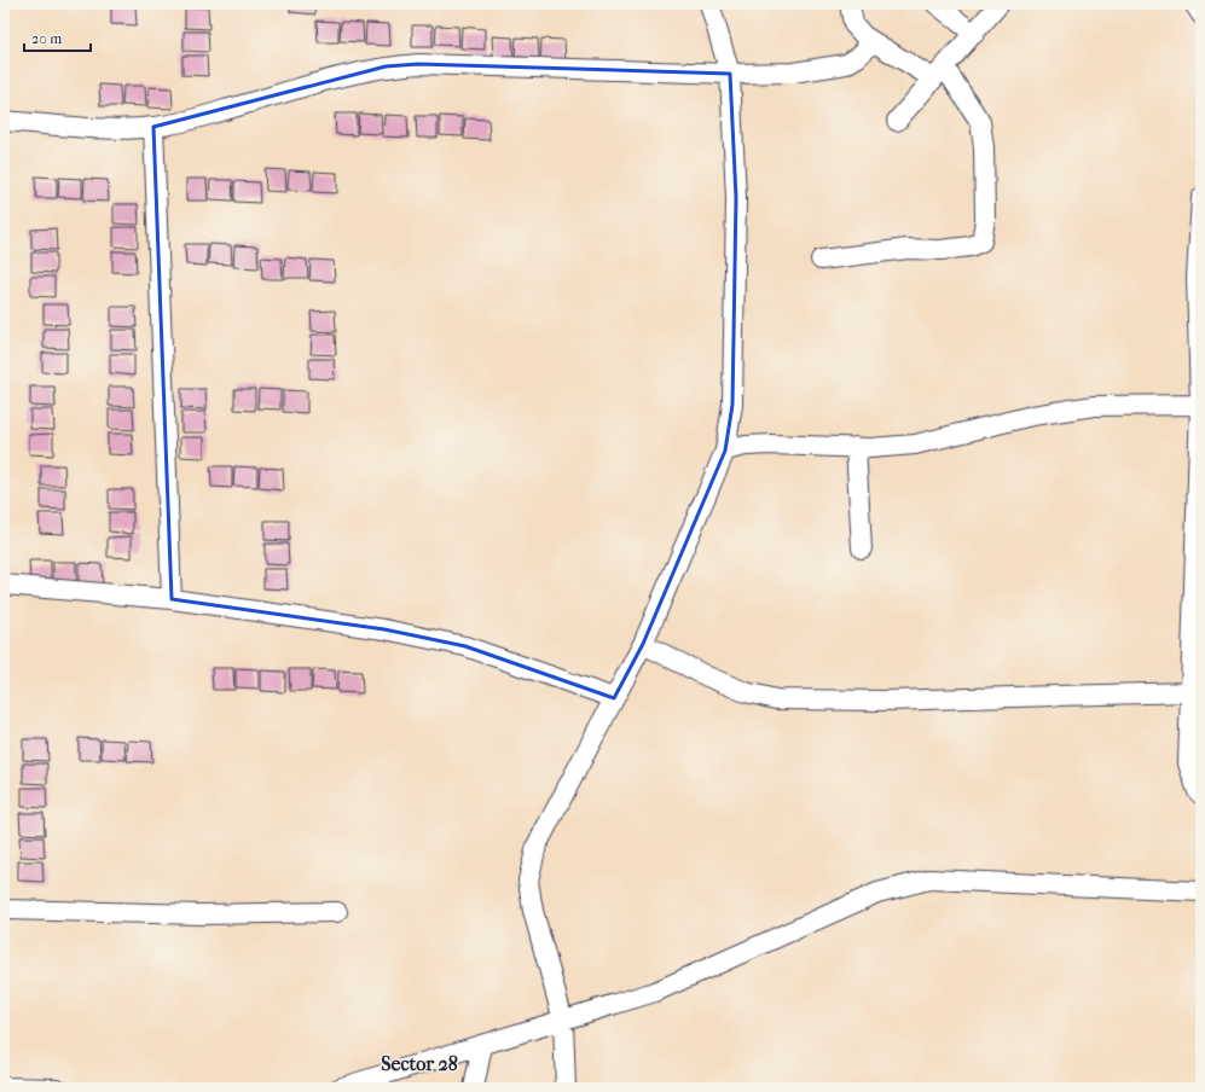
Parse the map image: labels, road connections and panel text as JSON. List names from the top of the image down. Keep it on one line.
{"districts":["Sector 28"],"scale_bar":"20 m"}
